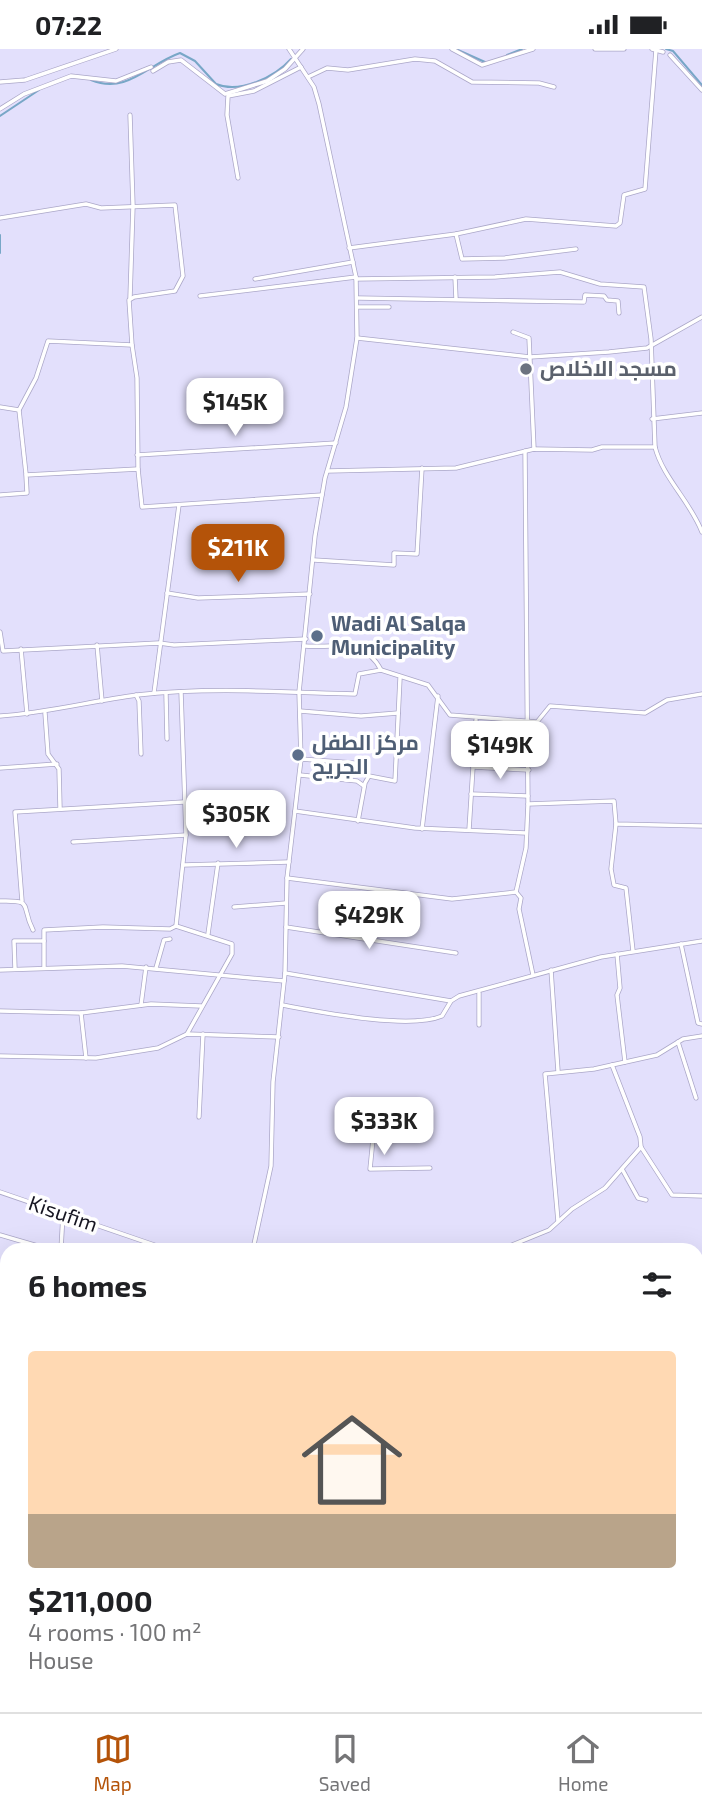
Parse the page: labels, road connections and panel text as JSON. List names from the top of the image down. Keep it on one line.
{"streets":{"street":["Kisufim"]},"places":["مسجد الاخلاص","Wadi Al Salqa Municipality","مركز الطفل الجريح"],"page":{"status":"07:22","price":["$145K","$211K","$149K","$305K","$429K","$333K"],"heading":"6 homes","list":[{"name":"$211,000","note":"4 rooms · 100 m² · House"}],"tabs":["Map","Saved","Home"]}}
